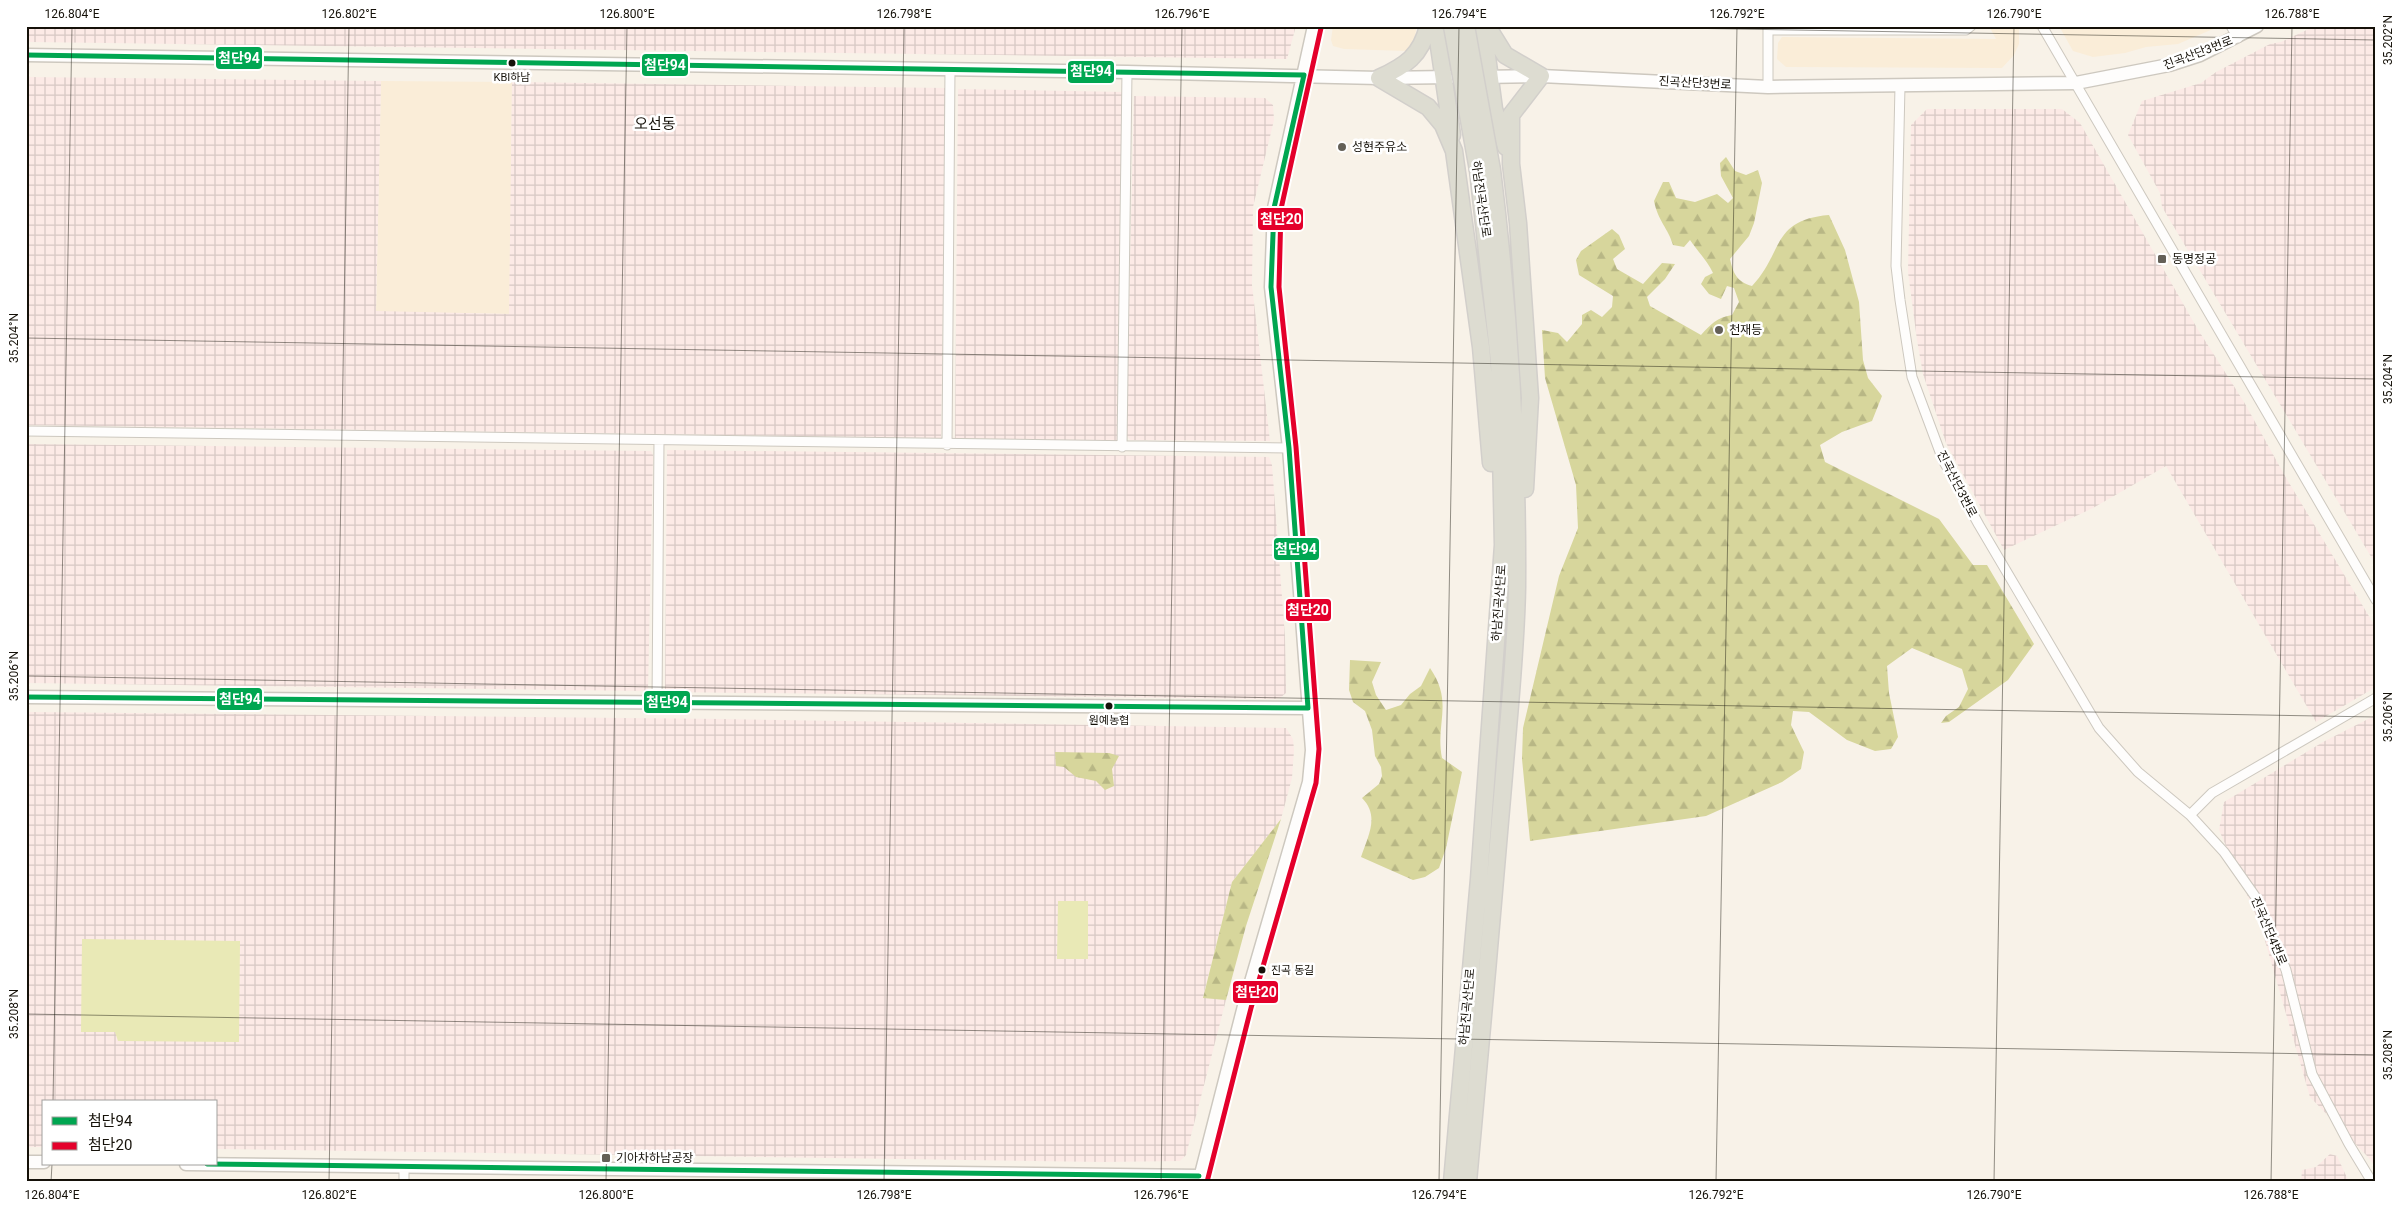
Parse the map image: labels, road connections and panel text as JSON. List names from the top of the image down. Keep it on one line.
{"streets":{"highway":["하남진곡산단로"],"street":["진곡산단3번로","진곡산단4번로"]},"crossings":[["진곡산단3번로","진곡산단4번로"]],"districts":["오선동"],"places":{"other":["KBI하남","성현주유소","천재등","원예농협","진곡 동길"],"transit":["동명정공","기아차하남공장"]},"lines":["transit line 첨단20","transit line 첨단94"],"legend":["첨단94","첨단20"],"coordinates":["126.804°E","126.802°E","126.800°E","126.798°E","126.796°E","126.794°E","126.792°E","126.790°E","126.788°E","35.202°N","35.204°N","35.206°N","35.208°N"]}
